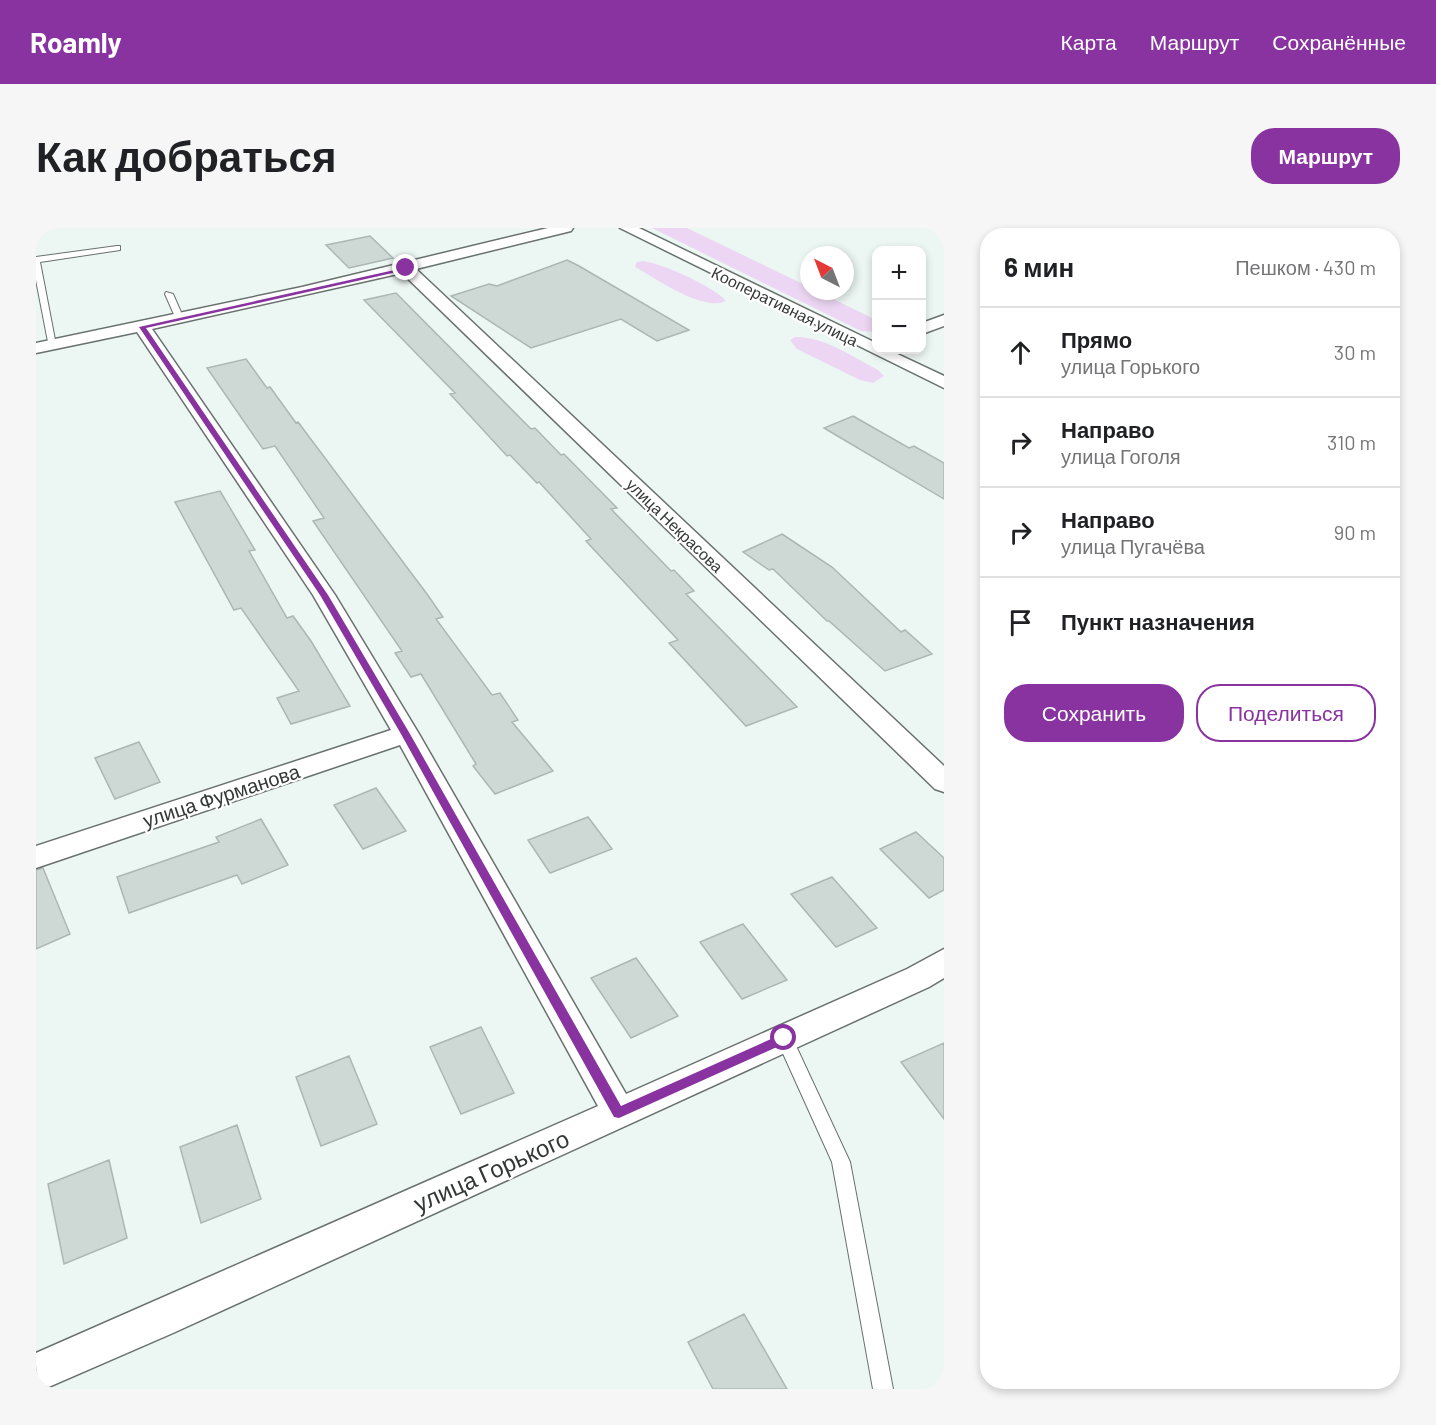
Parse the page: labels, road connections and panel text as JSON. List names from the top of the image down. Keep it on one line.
{"streets":{"street":["Кооперативная улица","улица Некрасова","улица Фурманова","улица Горького"]},"north":"top left","page":{"header":"Roamly","nav":["Карта","Маршрут","Сохранённые"],"buttons":["Маршрут",["Сохранить","Поделиться"]],"title":"Как добраться","heading":["6 мин","Пешком · 430 m"],"map_buttons":["+","−"],"list":[["Прямо","улица Горького","30 m"],["Направо","улица Гоголя","310 m"],["Направо","улица Пугачёва","90 m"],"Пункт назначения"]}}
